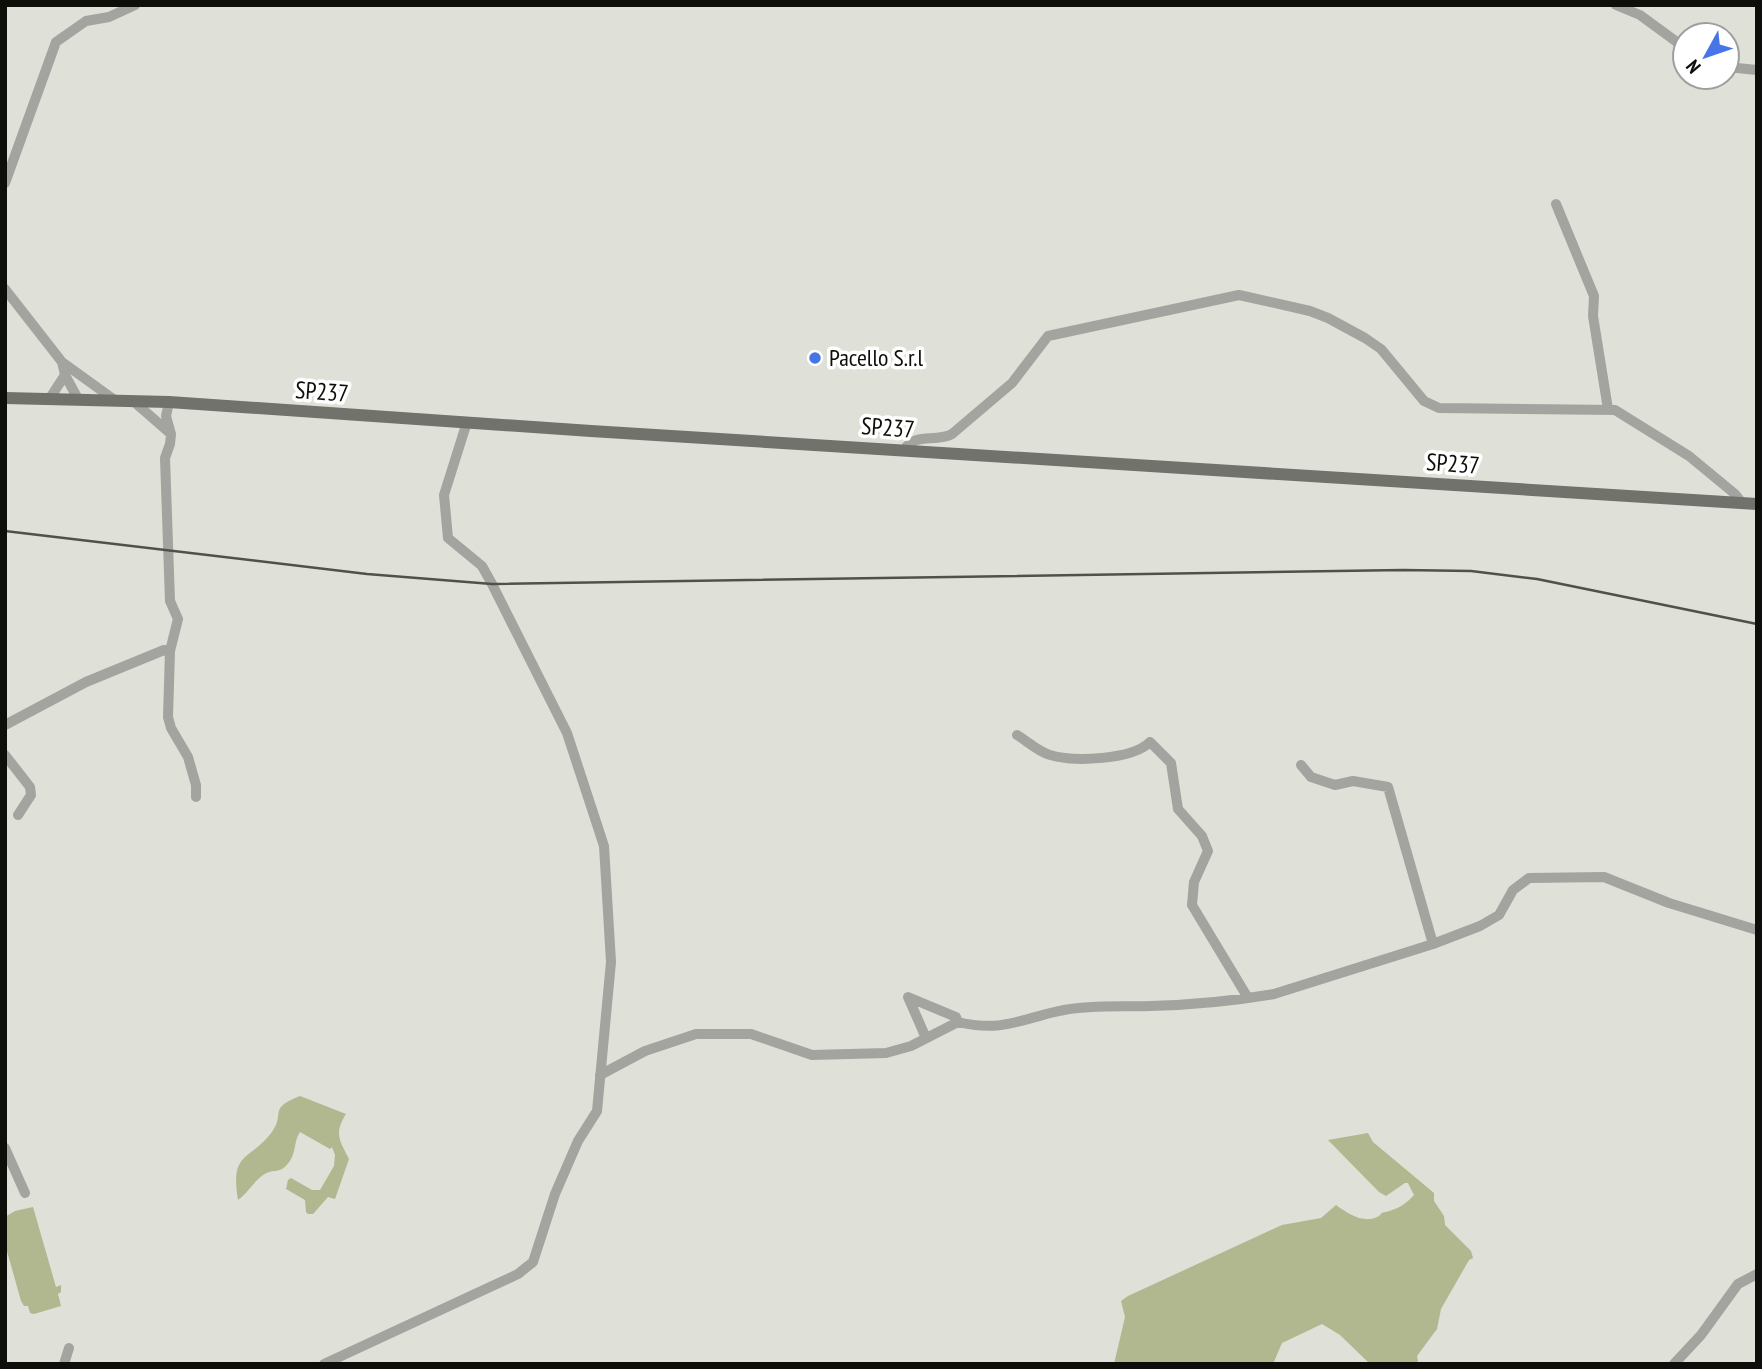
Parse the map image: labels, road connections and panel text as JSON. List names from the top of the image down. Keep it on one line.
{"streets":{"main road":["SP237"]},"places":["Pacello S.r.l"],"north":"bottom left"}
